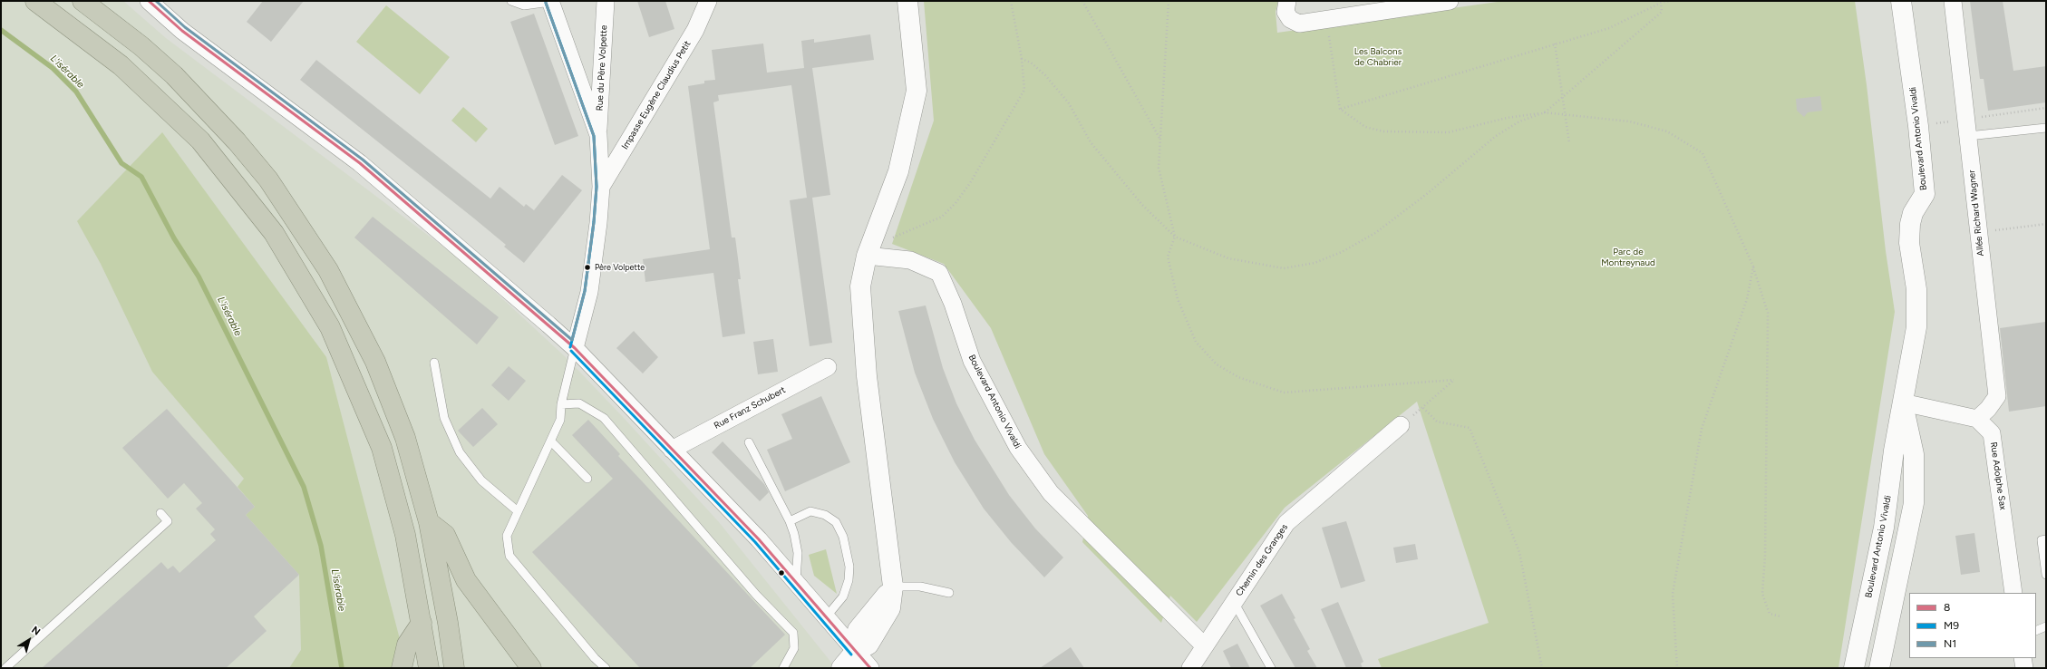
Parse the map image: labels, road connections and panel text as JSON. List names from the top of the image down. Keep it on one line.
{"streets":{"street":["Rue du Père Volpette","Impasse Eugène Claudius Petit","Boulevard Antonio Vivaldi","Allée Richard Wagner","Rue Franz Schubert","Rue Adolphe Sax","Chemin des Granges"]},"crossings":[["Rue du Père Volpette","Impasse Eugène Claudius Petit"],["Boulevard Antonio Vivaldi","Chemin des Granges"],["Allée Richard Wagner","Rue Adolphe Sax"]],"water":["L'isérable"],"parks":["Les Balcons de Chabrier","Parc de Montreynaud"],"places":["Père Volpette"],"lines":["transit line 8","transit line N1","transit line M9"],"legend":["8","M9","N1"],"north":"top right"}
